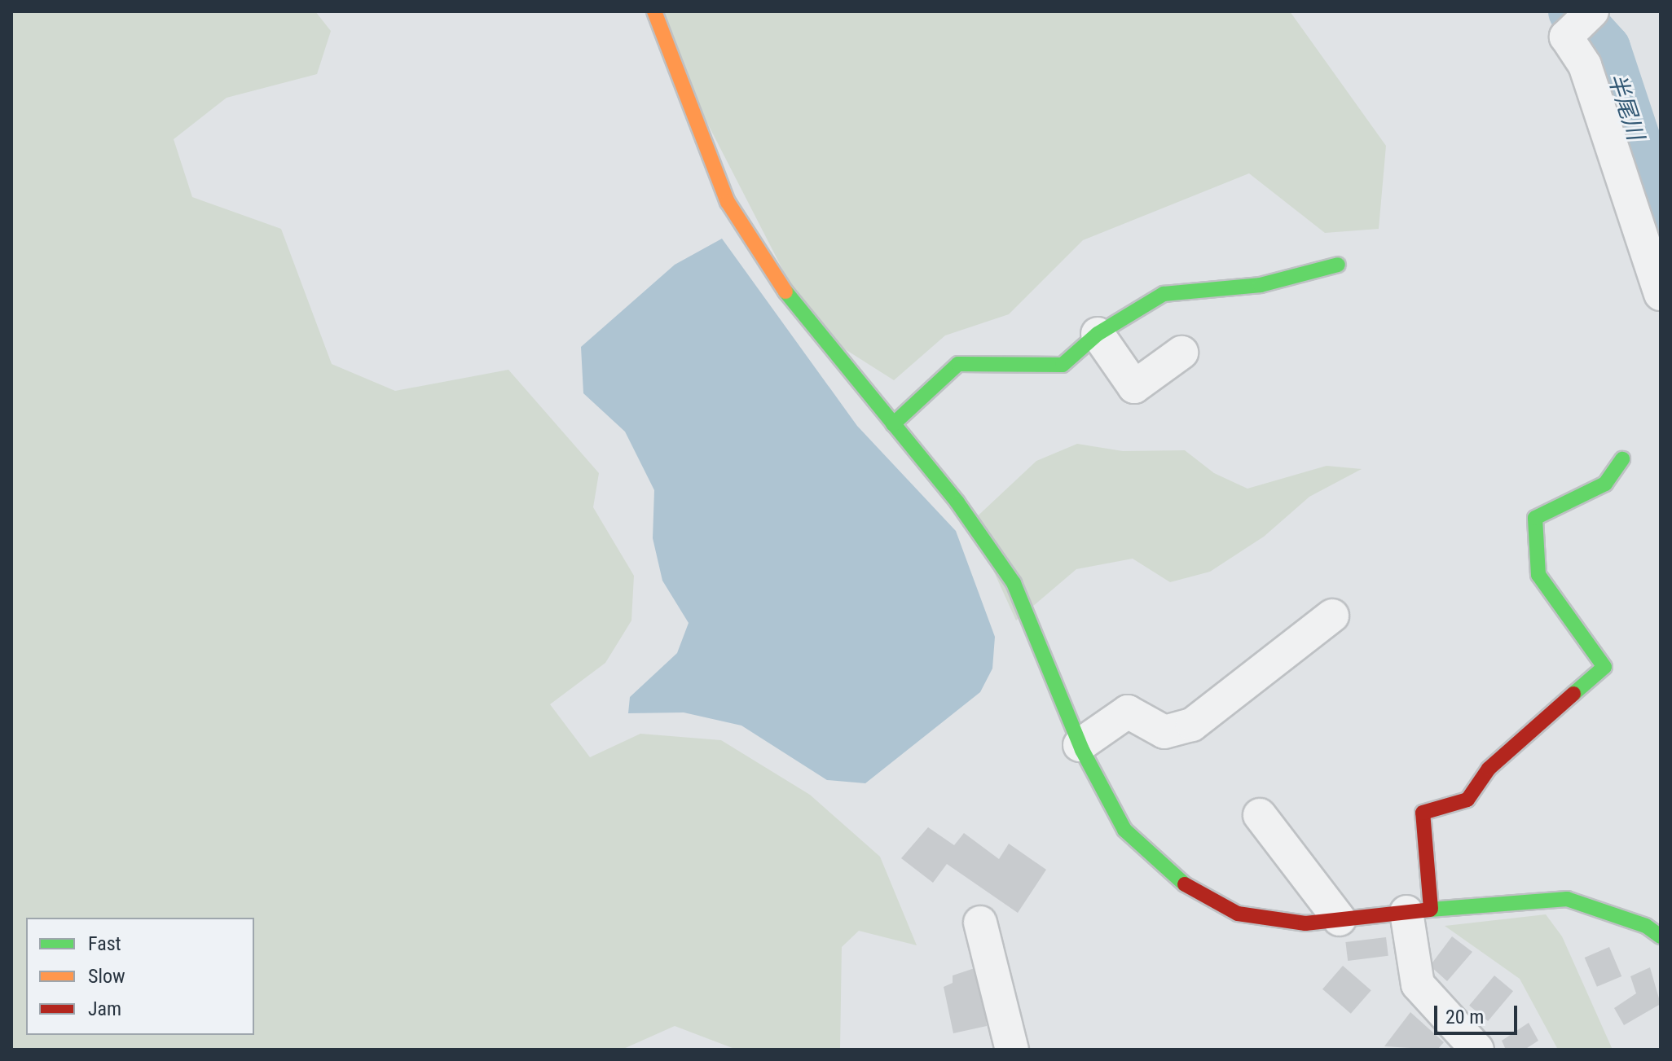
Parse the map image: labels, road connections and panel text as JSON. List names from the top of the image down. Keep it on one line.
{"water":["半尾川"],"legend":["Fast","Slow","Jam"],"scale_bar":"20 m"}
